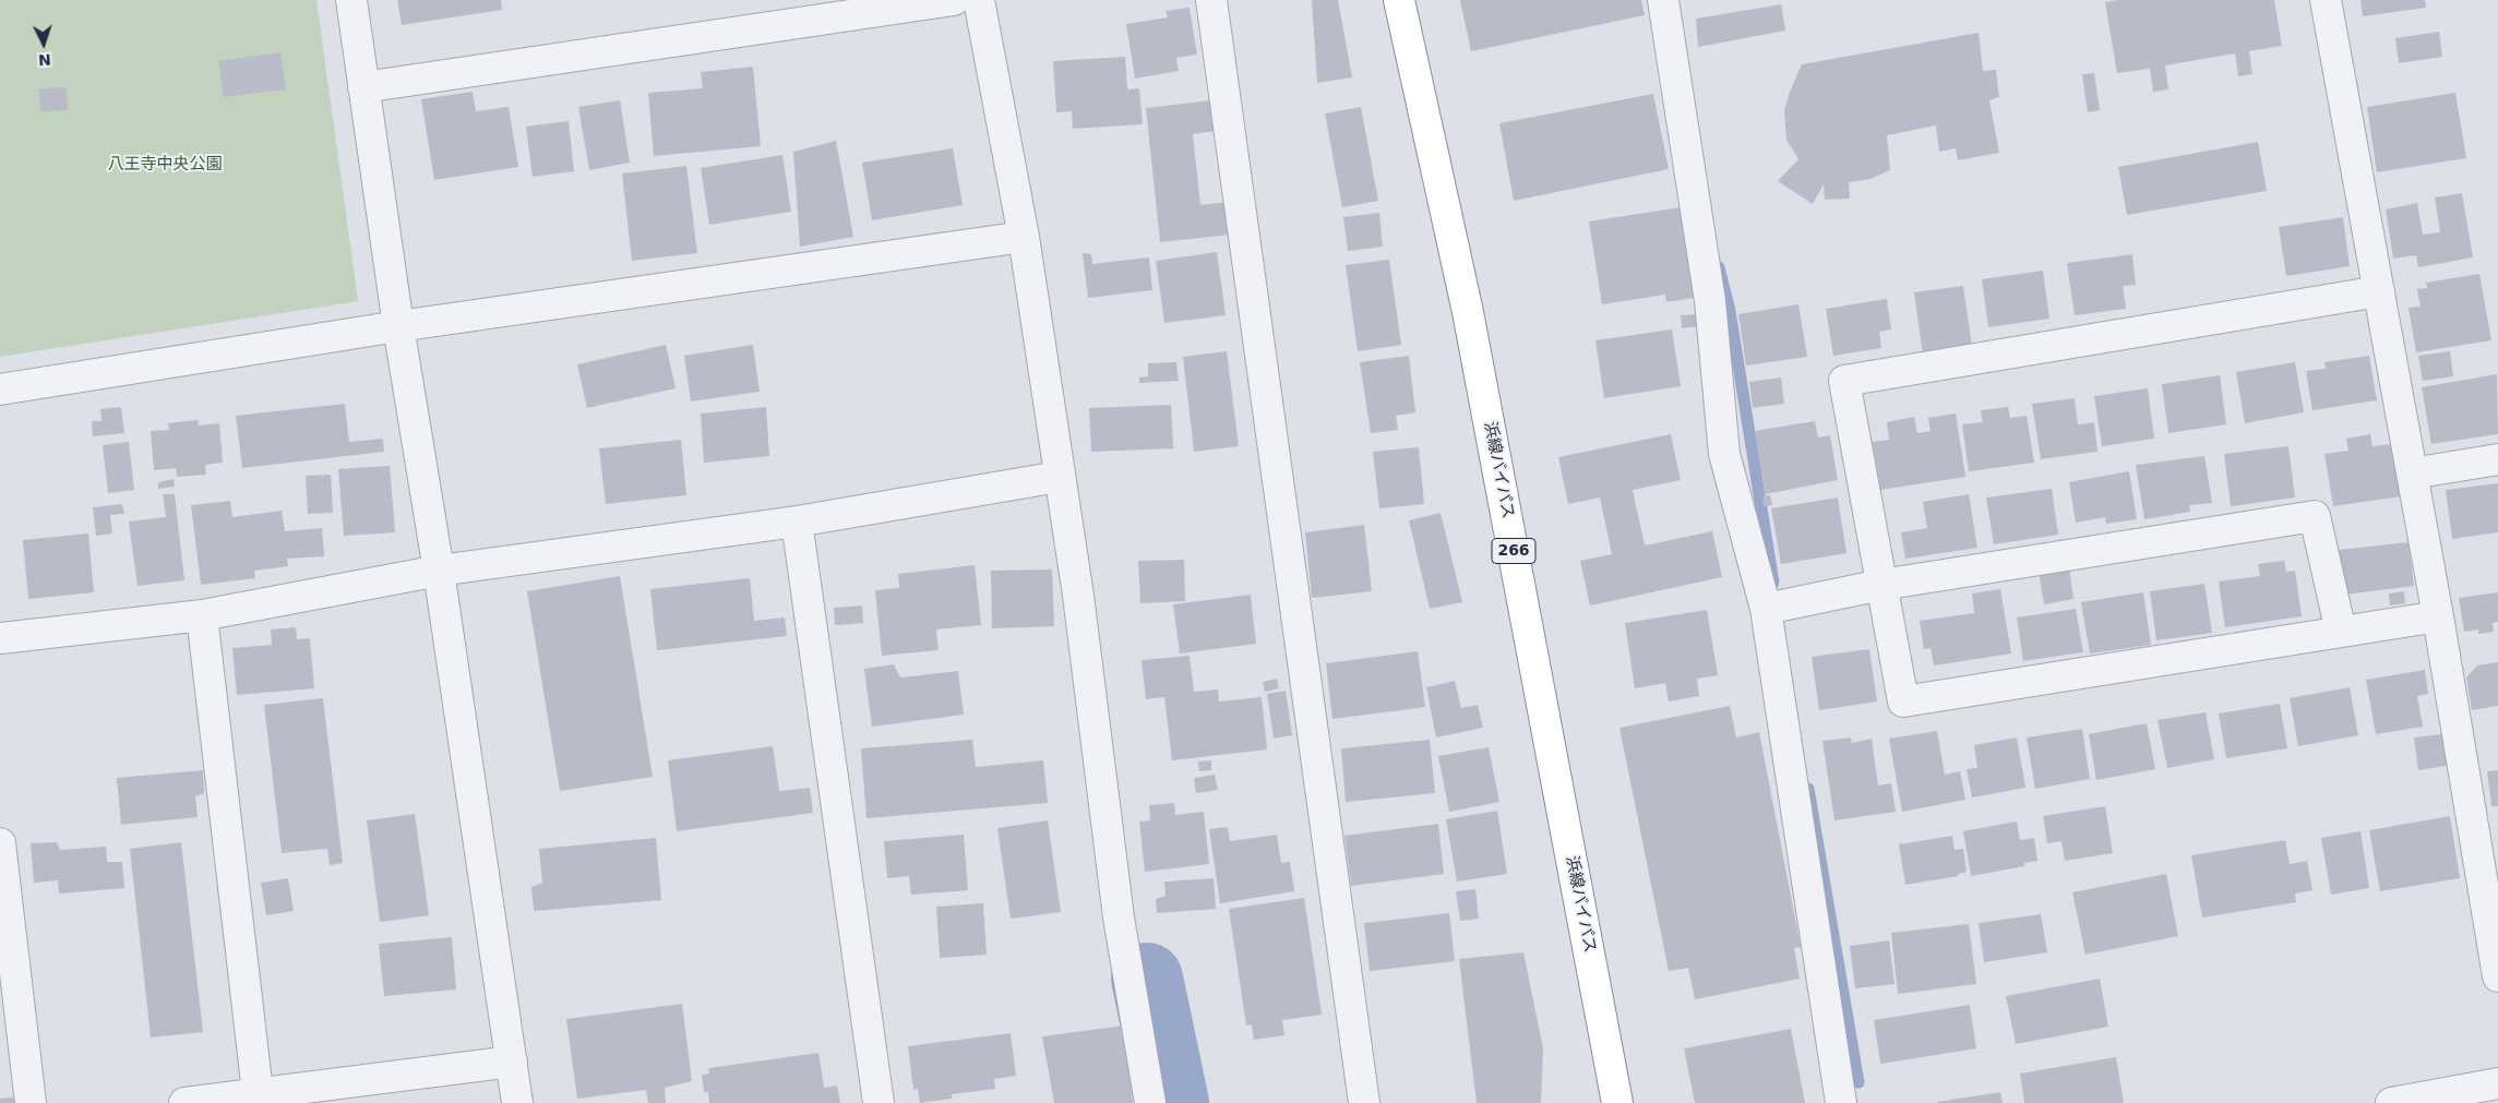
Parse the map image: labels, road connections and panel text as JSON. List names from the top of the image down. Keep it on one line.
{"streets":{"highway":["浜線バイパス","266"]},"parks":["八王寺中央公園"],"north":"bottom"}
